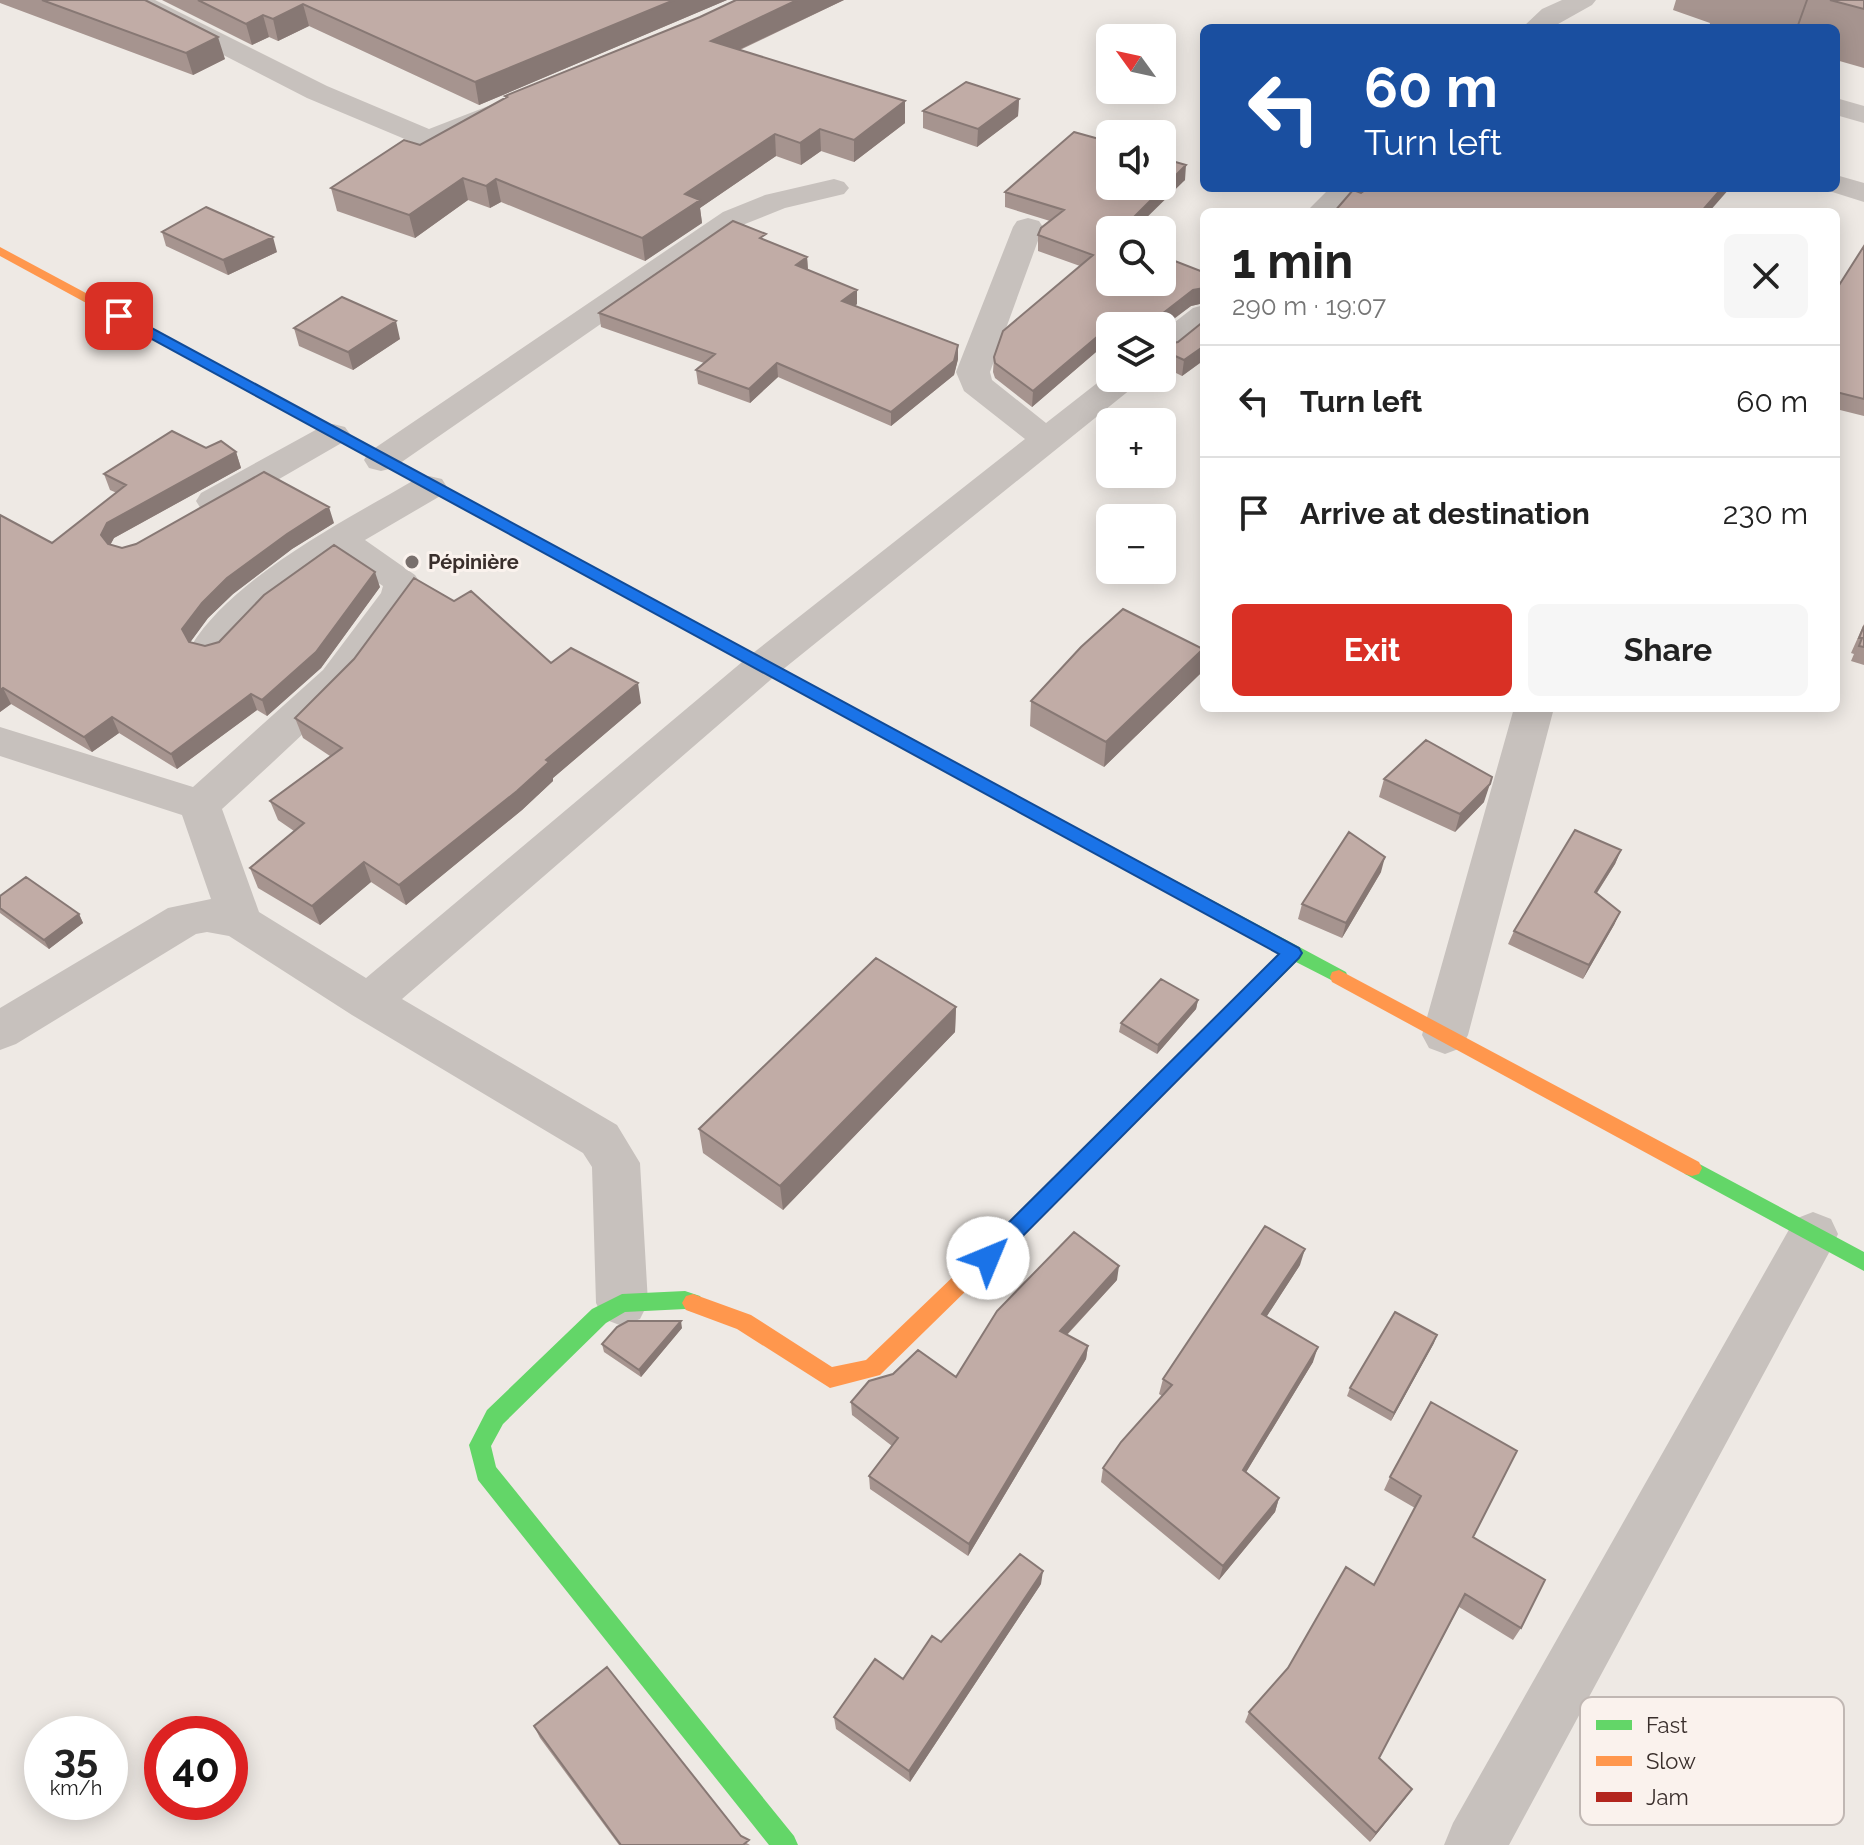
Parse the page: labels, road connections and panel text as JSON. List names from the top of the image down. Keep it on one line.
{"places":["Pépinière"],"legend":["Fast","Slow","Jam"],"north":"top left","page":{"map_buttons":["+","−"],"turn":["60 m","Turn left"],"heading":["1 min","290 m · 19:07"],"list":[{"name":"Turn left","value":"60 m"},{"name":"Arrive at destination","value":"230 m"}],"buttons":["Exit","Share"],"speed":"35 km/h","limit":"40"}}
